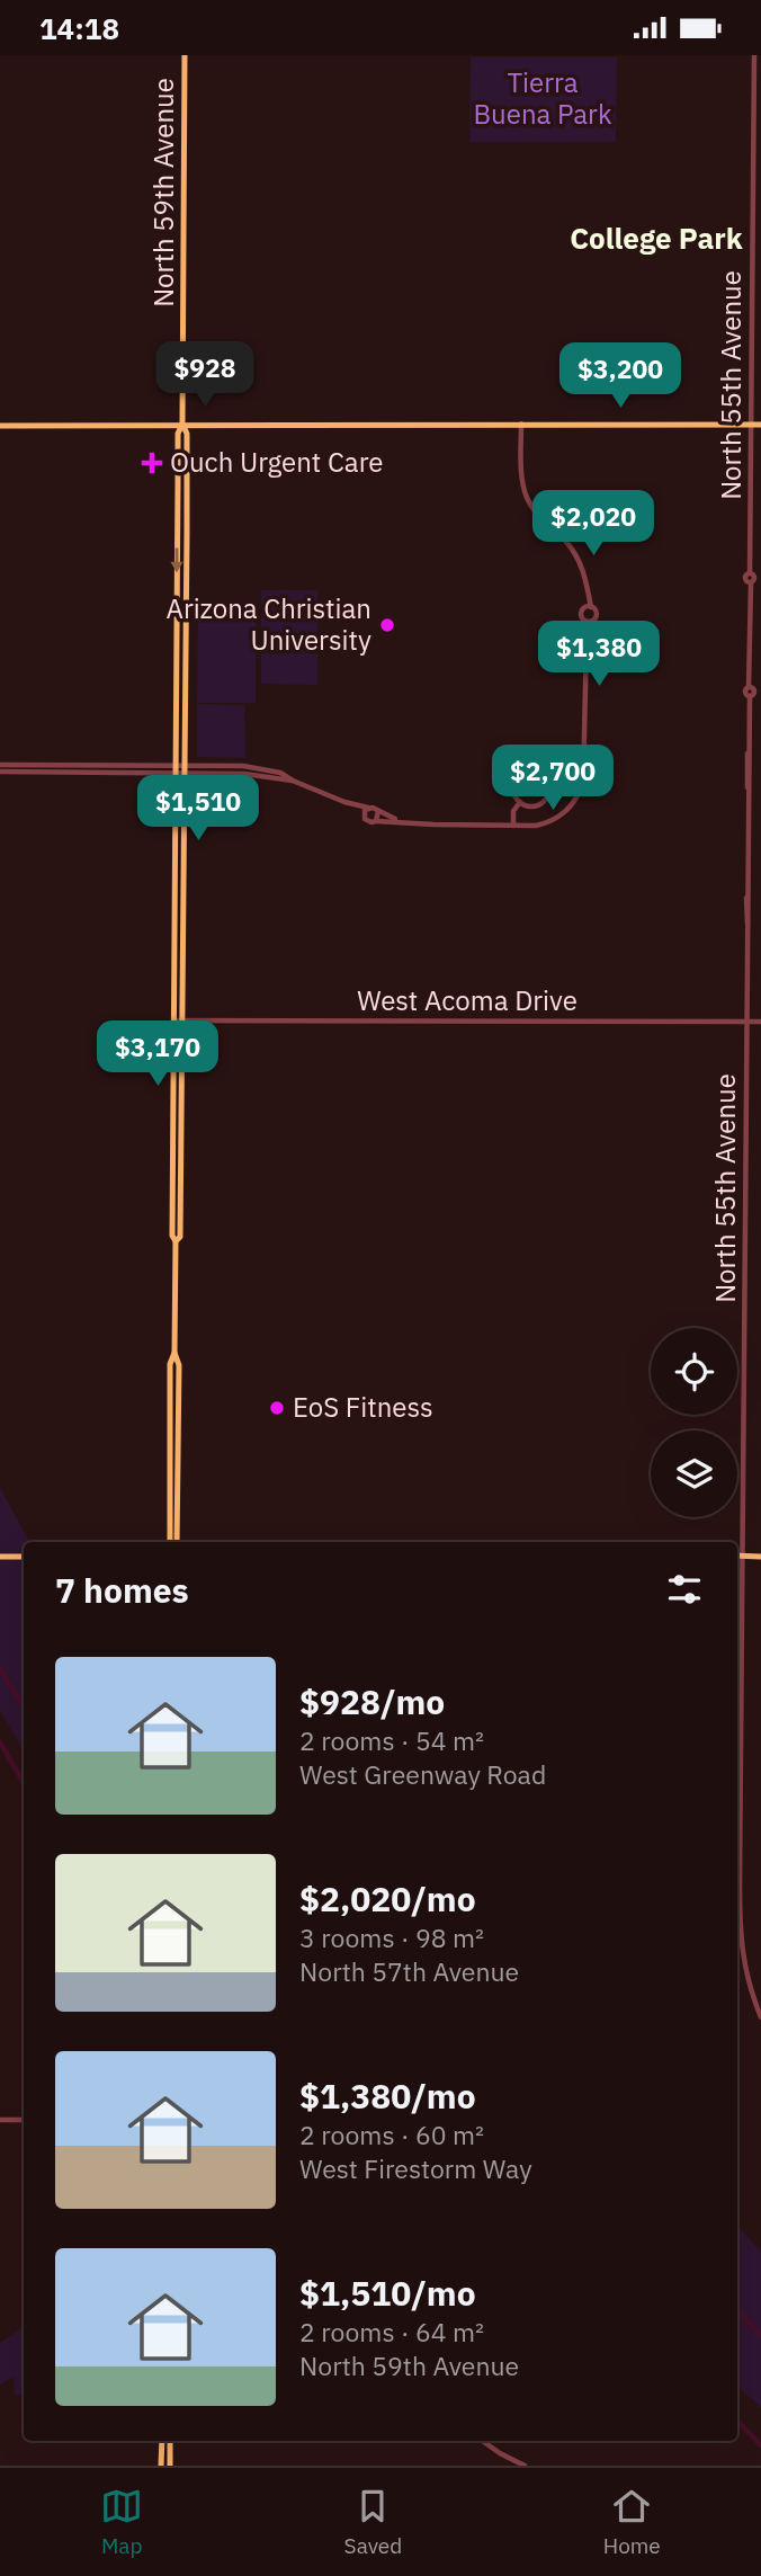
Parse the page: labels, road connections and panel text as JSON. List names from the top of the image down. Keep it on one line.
{"streets":{"main road":["North 59th Avenue"],"street":["North 55th Avenue","West Acoma Drive"]},"crossings":[["North 59th Avenue","West Acoma Drive"],["North 55th Avenue","West Acoma Drive"]],"districts":["College Park"],"parks":["Tierra Buena Park"],"places":{"health":["Ouch Urgent Care"],"other":["Arizona Christian University","EoS Fitness"]},"page":{"status":"14:18","price":["$928","$3,200","$2,020","$1,380","$2,700","$1,510","$3,170"],"heading":"7 homes","list":[{"name":"$928/mo","note":"2 rooms · 54 m² · West Greenway Road"},{"name":"$2,020/mo","note":"3 rooms · 98 m² · North 57th Avenue"},{"name":"$1,380/mo","note":"2 rooms · 60 m² · West Firestorm Way"},{"name":"$1,510/mo","note":"2 rooms · 64 m² · North 59th Avenue"}],"tabs":["Map","Saved","Home"]}}
